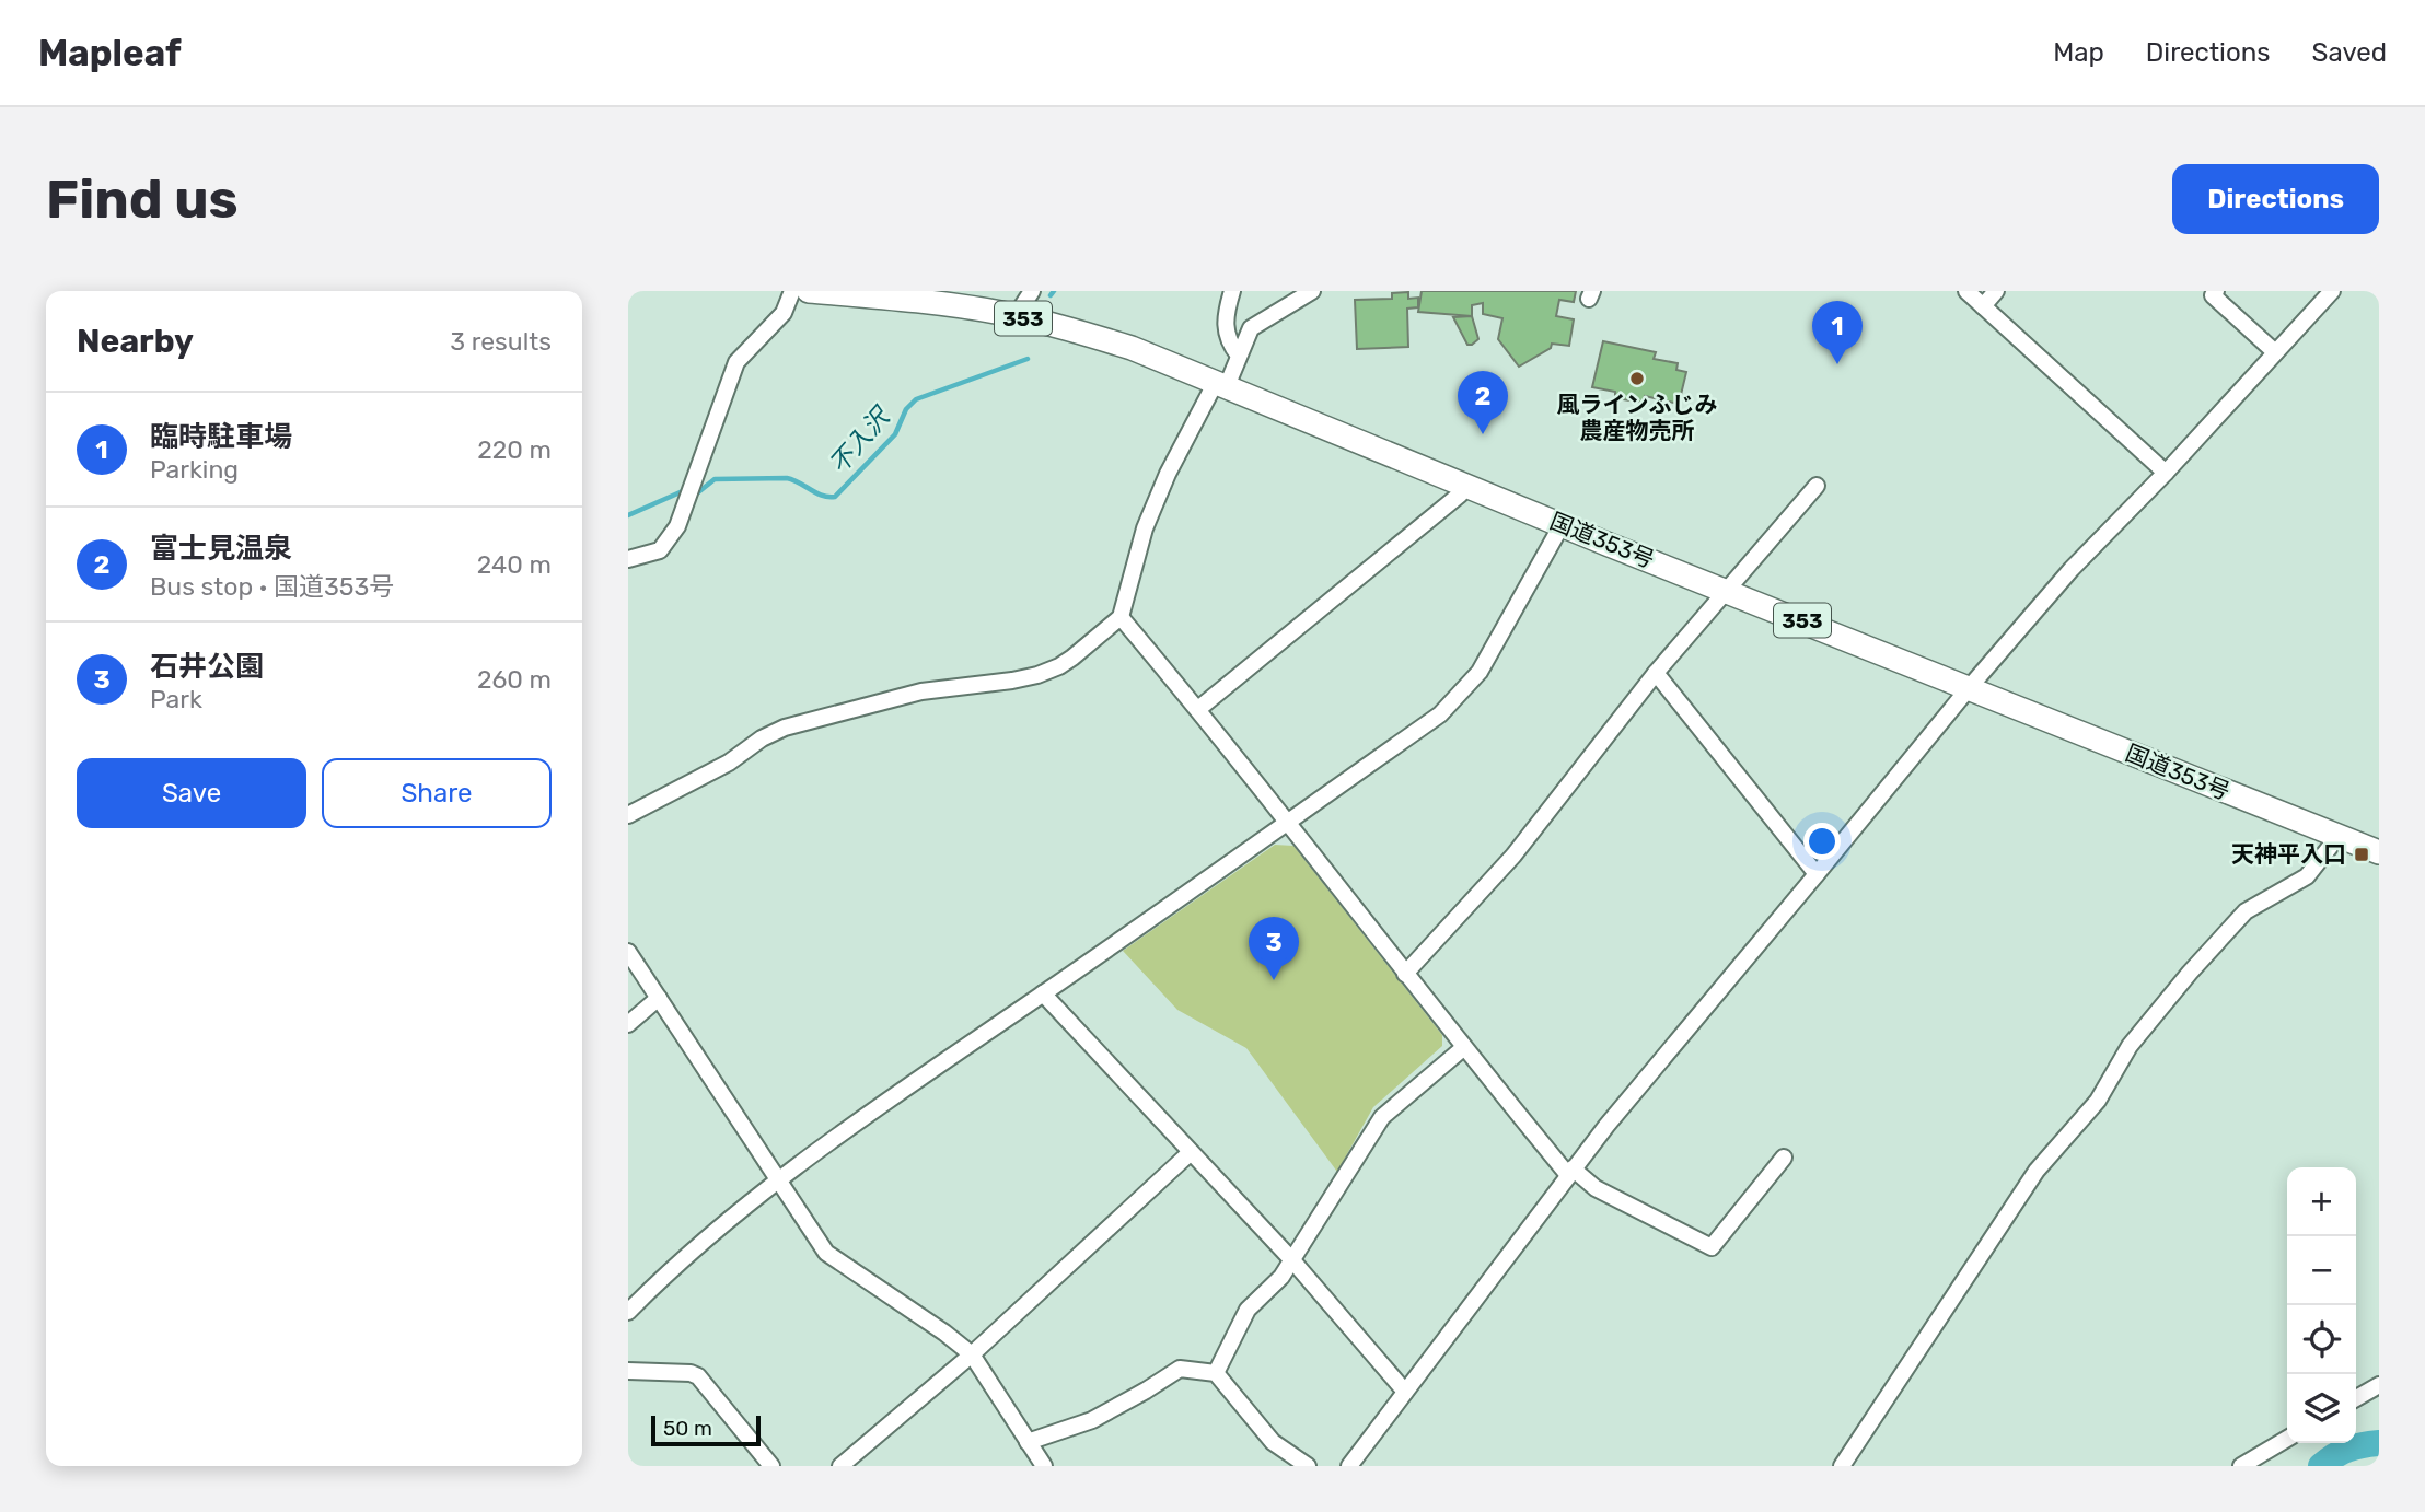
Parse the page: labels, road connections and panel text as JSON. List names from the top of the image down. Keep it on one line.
{"streets":{"highway":["353","国道353号"]},"water":["不入沢"],"places":{"other":["風ラインふじみ 農産物売所"],"transit":["天神平入口"]},"scale_bar":"50 m","page":{"header":"Mapleaf","nav":["Map","Directions","Saved"],"buttons":["Directions",["Save","Share"]],"title":"Find us","heading":["Nearby","3 results"],"pins":["1","2","3"],"list":[{"mark":"1","name":"臨時駐車場","note":"Parking","value":"220 m"},{"mark":"2","name":"富士見温泉","note":"Bus stop · 国道353号","value":"240 m"},{"mark":"3","name":"石井公園","note":"Park","value":"260 m"}],"map_buttons":["+","−"],"scale":"50 m"}}
